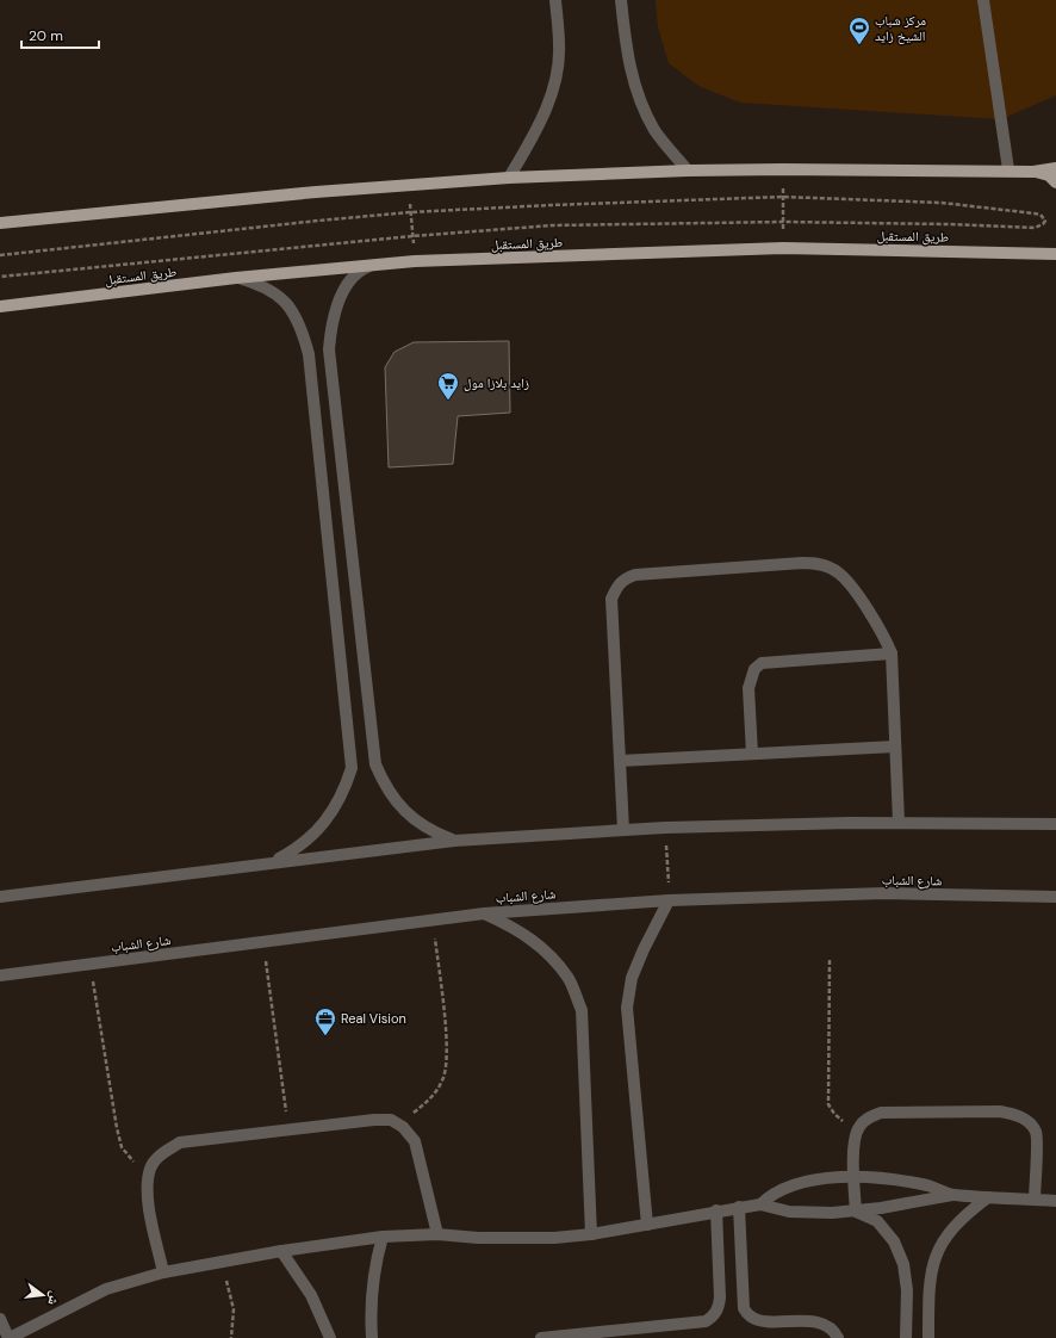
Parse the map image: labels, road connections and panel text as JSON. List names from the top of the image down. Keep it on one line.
{"streets":{"main road":["طريق المستقبل"],"street":["شارع الشباب"]},"places":{"sports":["مركز شباب الشيخ زايد"],"supermarket":["زايد بلازا مول"],"office":["Real Vision"]},"scale_bar":"20 m","north":"right"}
